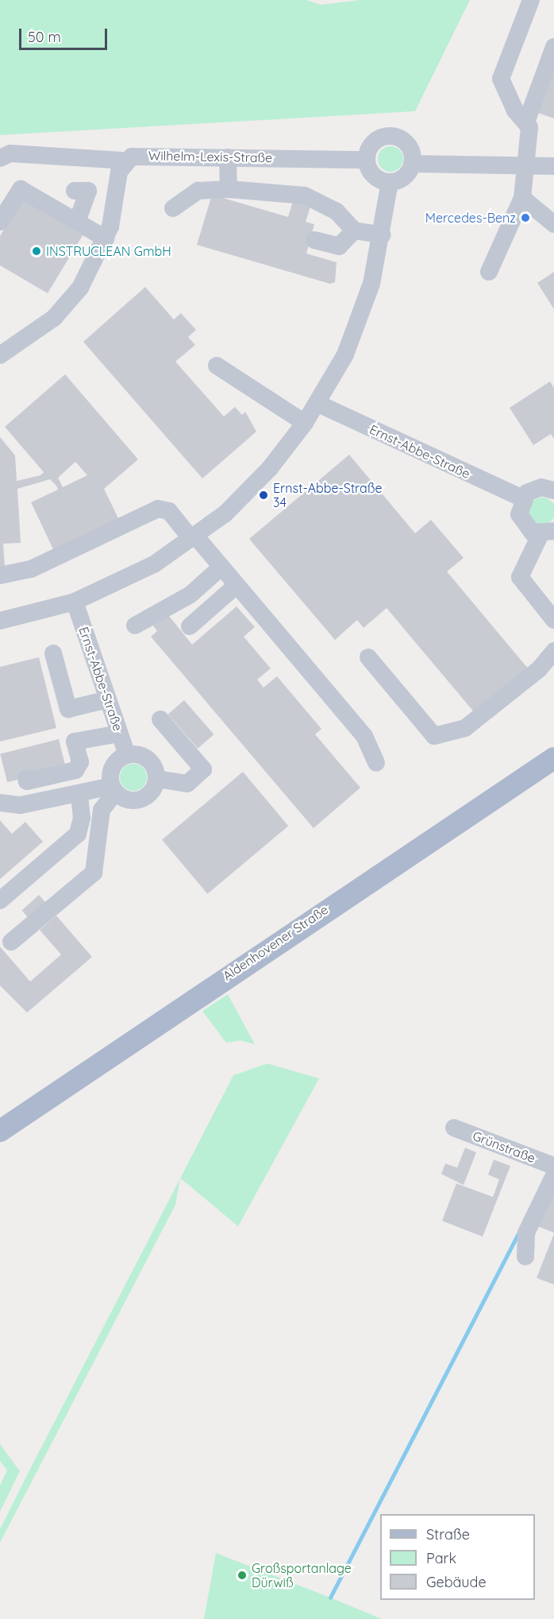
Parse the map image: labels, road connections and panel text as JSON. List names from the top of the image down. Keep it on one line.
{"streets":{"main road":["Aldenhovener Straße"],"street":["Wilhelm-Lexis-Straße","Ernst-Abbe-Straße","Grünstraße"]},"places":["Mercedes-Benz","INSTRUCLEAN GmbH","Ernst-Abbe-Straße 34","Großsportanlage Dürwiß"],"legend":["Straße","Park","Gebäude"],"scale_bar":"50 m"}
